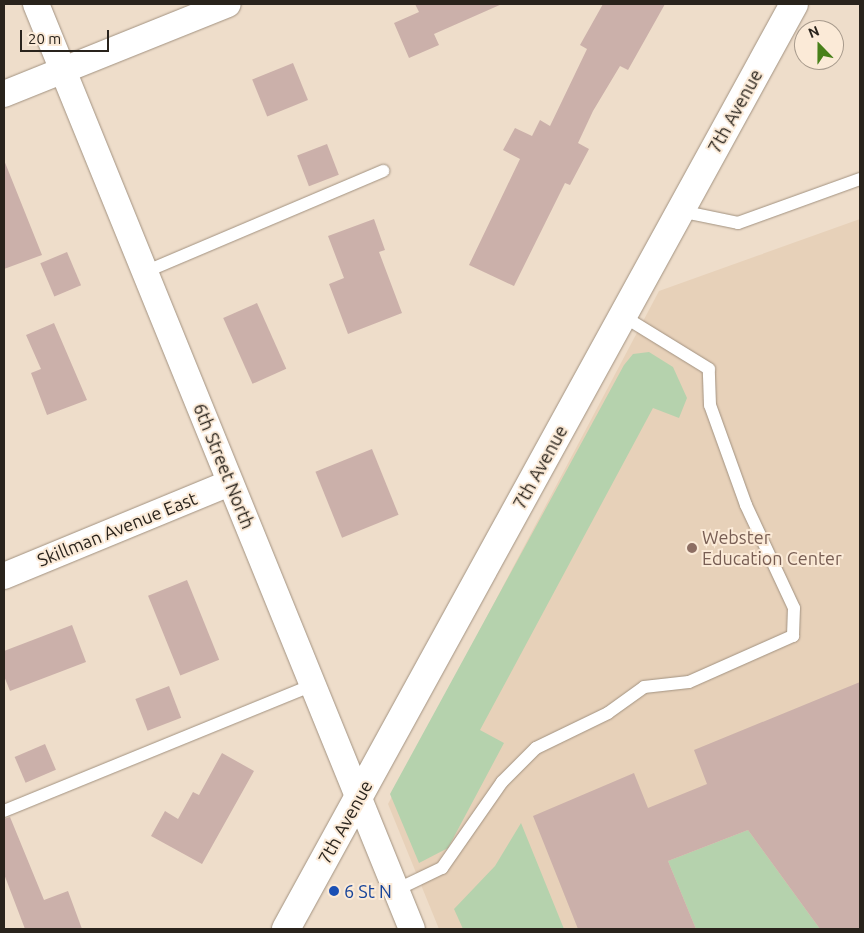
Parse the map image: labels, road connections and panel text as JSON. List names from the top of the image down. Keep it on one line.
{"streets":{"street":["7th Avenue","6th Street North","Skillman Avenue East"]},"crossings":[["7th Avenue","6th Street North"],["6th Street North","Skillman Avenue East"]],"places":["Webster Education Center","6 St N"],"scale_bar":"20 m","north":"top"}
